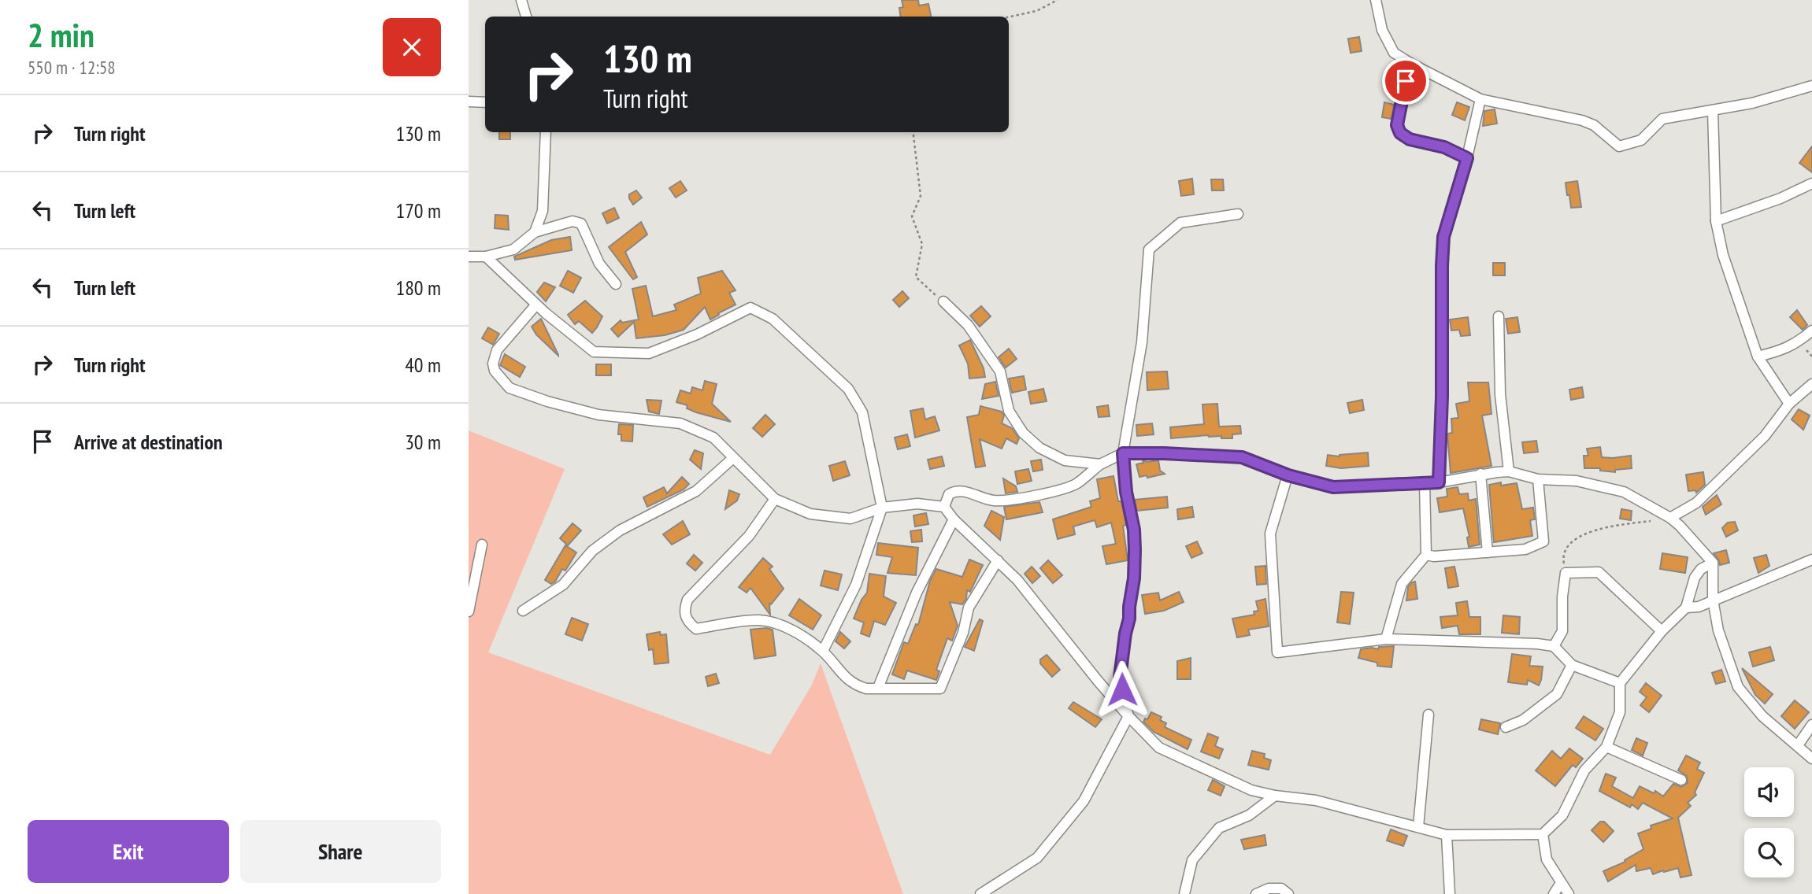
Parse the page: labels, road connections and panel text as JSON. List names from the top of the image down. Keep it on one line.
{"page":{"heading":["2 min","550 m · 12:58"],"turn":["130 m","Turn right"],"list":[{"name":"Turn right","value":"130 m"},{"name":"Turn left","value":"170 m"},{"name":"Turn left","value":"180 m"},{"name":"Turn right","value":"40 m"},{"name":"Arrive at destination","value":"30 m"}],"buttons":["Exit","Share"]}}
